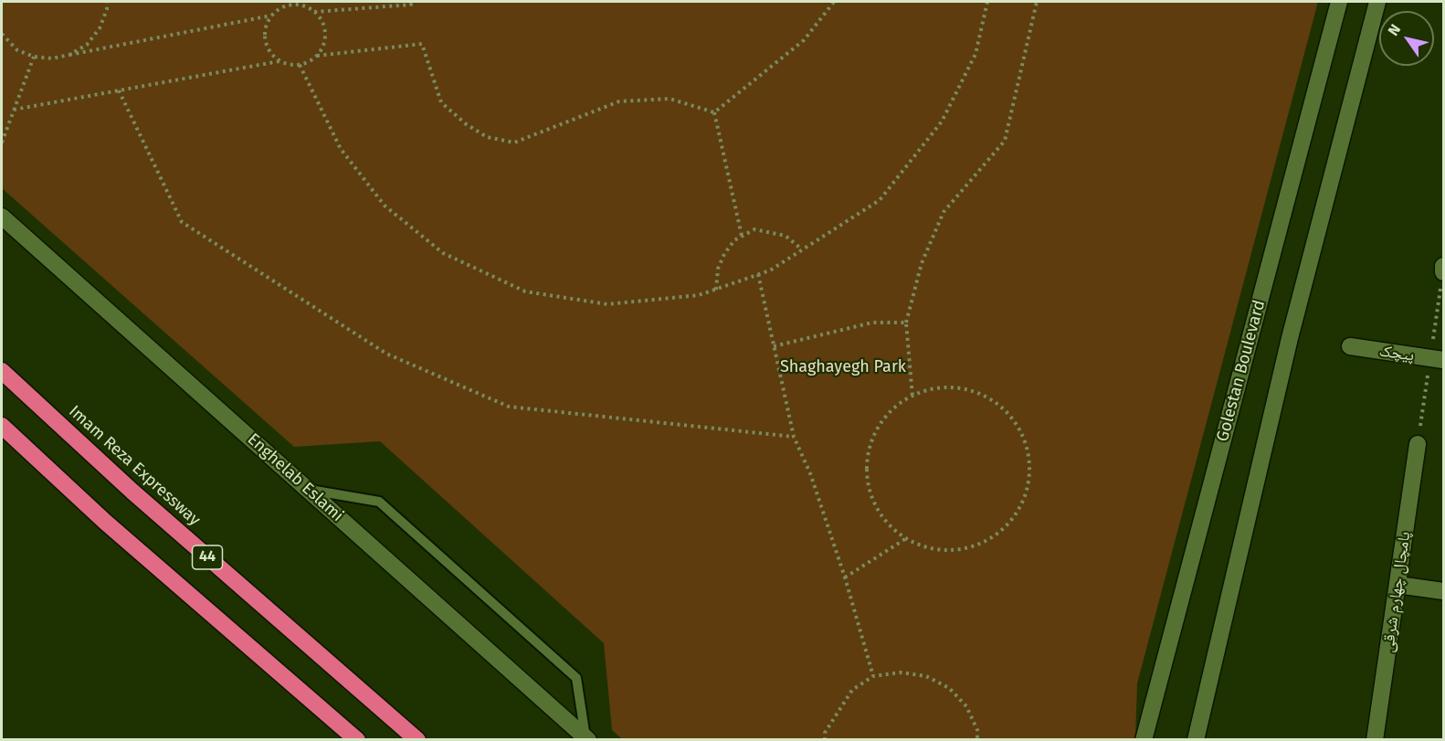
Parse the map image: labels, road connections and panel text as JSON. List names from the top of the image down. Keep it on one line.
{"streets":{"highway":["Imam Reza Expressway","44"],"main road":["پیچک","Golestan Boulevard","Enghelab Eslami","پامچال چهارم شرقی"]},"parks":["Shaghayegh Park"],"north":"top left"}
